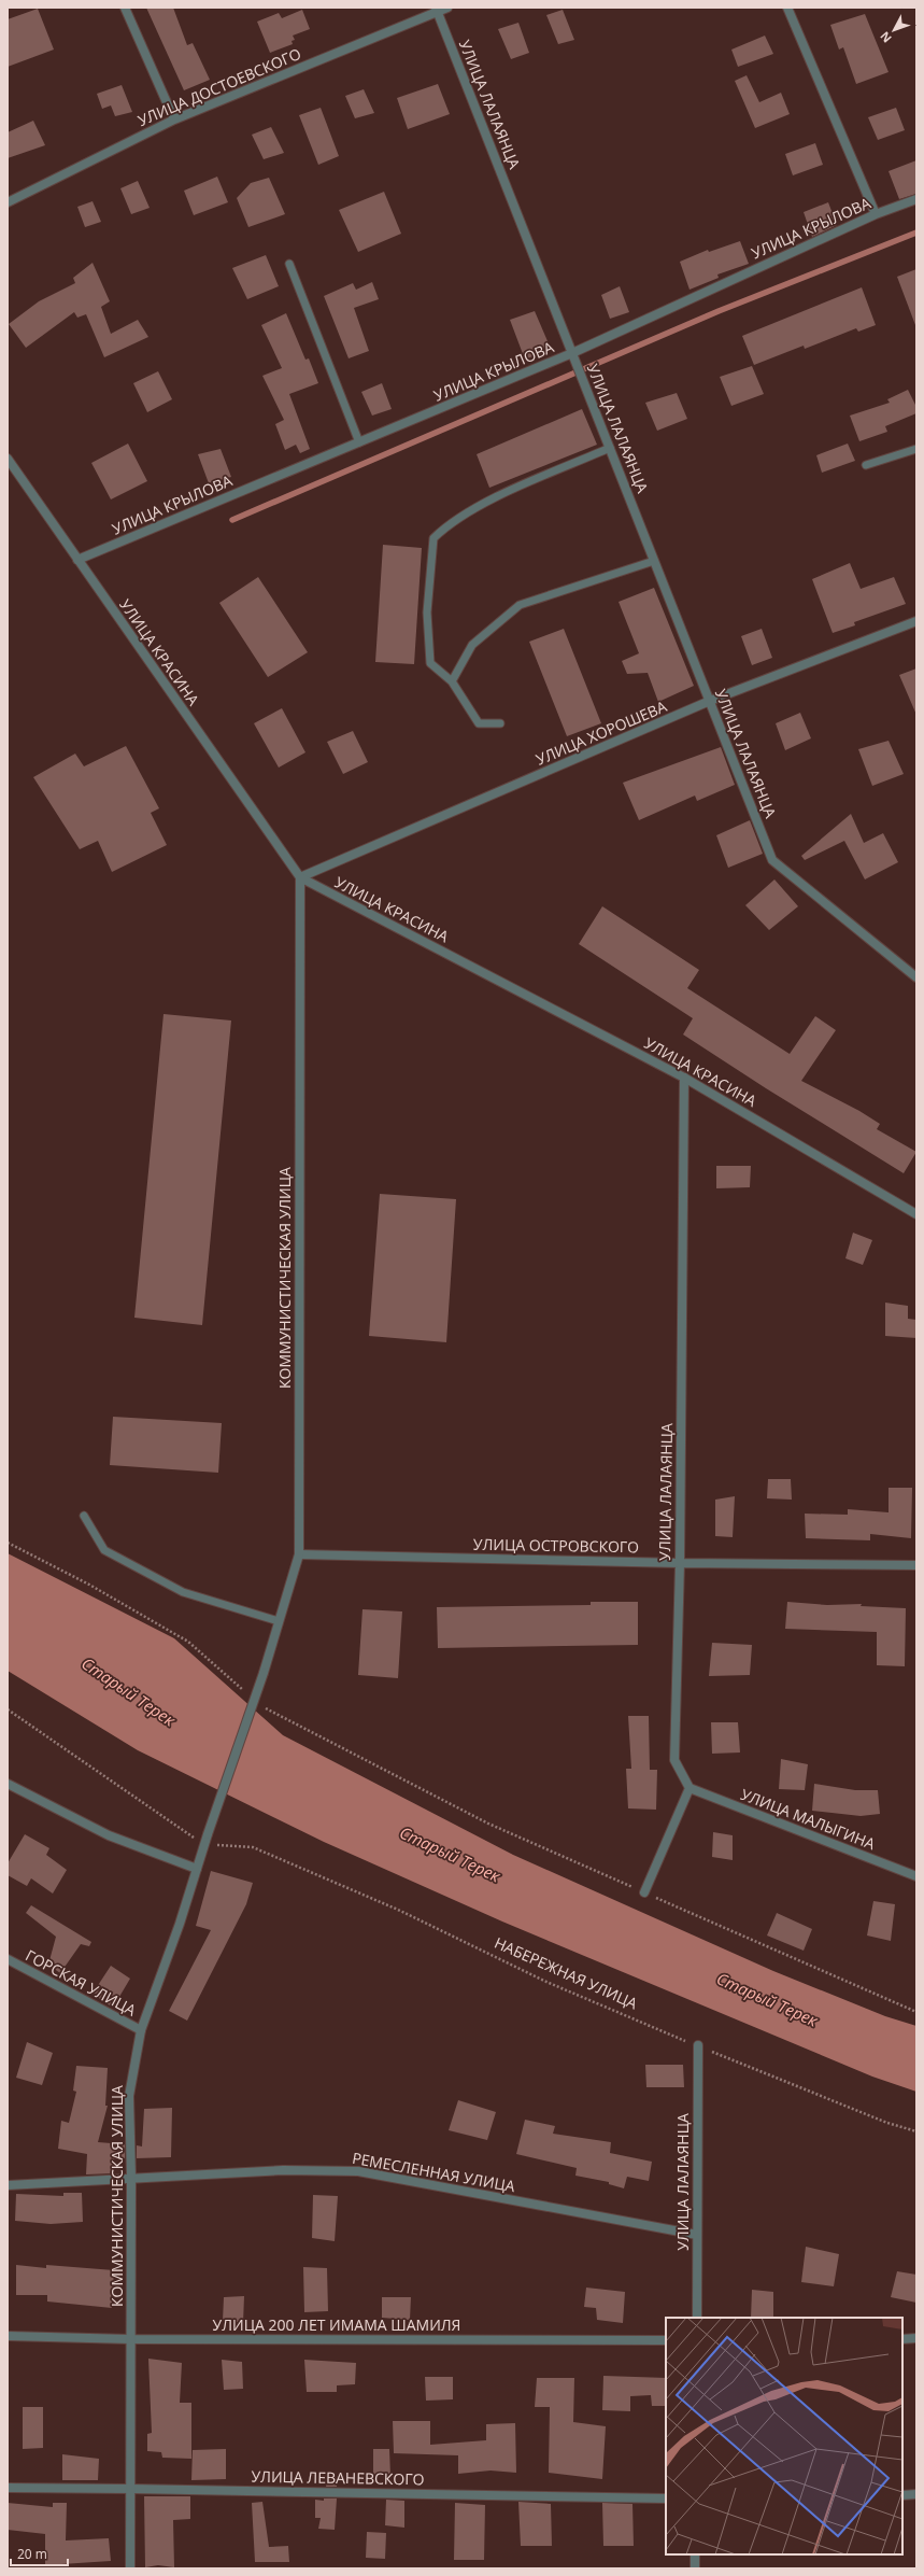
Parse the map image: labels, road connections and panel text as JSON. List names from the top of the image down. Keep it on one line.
{"streets":{"street":["УЛИЦА ДОСТОЕВСКОГО","УЛИЦА ЛАЛАЯНЦА","УЛИЦА КРЫЛОВА","УЛИЦА КРАСИНА","УЛИЦА ХОРОШЕВА","КОММУНИСТИЧЕСКАЯ УЛИЦА","УЛИЦА ОСТРОВСКОГО","УЛИЦА МАЛЫГИНА","ГОРСКАЯ УЛИЦА","РЕМЕСЛЕННАЯ УЛИЦА","УЛИЦА 200 ЛЕТ ИМАМА ШАМИЛЯ","УЛИЦА ЛЕВАНЕВСКОГО"],"path":["НАБЕРЕЖНАЯ УЛИЦА"]},"crossings":[["УЛИЦА ДОСТОЕВСКОГО","УЛИЦА ЛАЛАЯНЦА"],["УЛИЦА ЛАЛАЯНЦА","УЛИЦА КРЫЛОВА"],["УЛИЦА ЛАЛАЯНЦА","УЛИЦА КРАСИНА"],["УЛИЦА ЛАЛАЯНЦА","УЛИЦА ХОРОШЕВА"],["УЛИЦА ЛАЛАЯНЦА","УЛИЦА ОСТРОВСКОГО"],["УЛИЦА ЛАЛАЯНЦА","УЛИЦА МАЛЫГИНА"],["УЛИЦА ЛАЛАЯНЦА","НАБЕРЕЖНАЯ УЛИЦА"],["УЛИЦА ЛАЛАЯНЦА","РЕМЕСЛЕННАЯ УЛИЦА"],["УЛИЦА КРЫЛОВА","УЛИЦА КРАСИНА"],["УЛИЦА КРАСИНА","УЛИЦА ХОРОШЕВА"],["УЛИЦА КРАСИНА","КОММУНИСТИЧЕСКАЯ УЛИЦА"],["УЛИЦА ХОРОШЕВА","КОММУНИСТИЧЕСКАЯ УЛИЦА"],["КОММУНИСТИЧЕСКАЯ УЛИЦА","УЛИЦА ОСТРОВСКОГО"],["КОММУНИСТИЧЕСКАЯ УЛИЦА","НАБЕРЕЖНАЯ УЛИЦА"],["КОММУНИСТИЧЕСКАЯ УЛИЦА","ГОРСКАЯ УЛИЦА"],["КОММУНИСТИЧЕСКАЯ УЛИЦА","РЕМЕСЛЕННАЯ УЛИЦА"],["КОММУНИСТИЧЕСКАЯ УЛИЦА","УЛИЦА 200 ЛЕТ ИМАМА ШАМИЛЯ"],["КОММУНИСТИЧЕСКАЯ УЛИЦА","УЛИЦА ЛЕВАНЕВСКОГО"]],"water":["Старый Терек"],"scale_bar":"20 m","north":"bottom left"}
